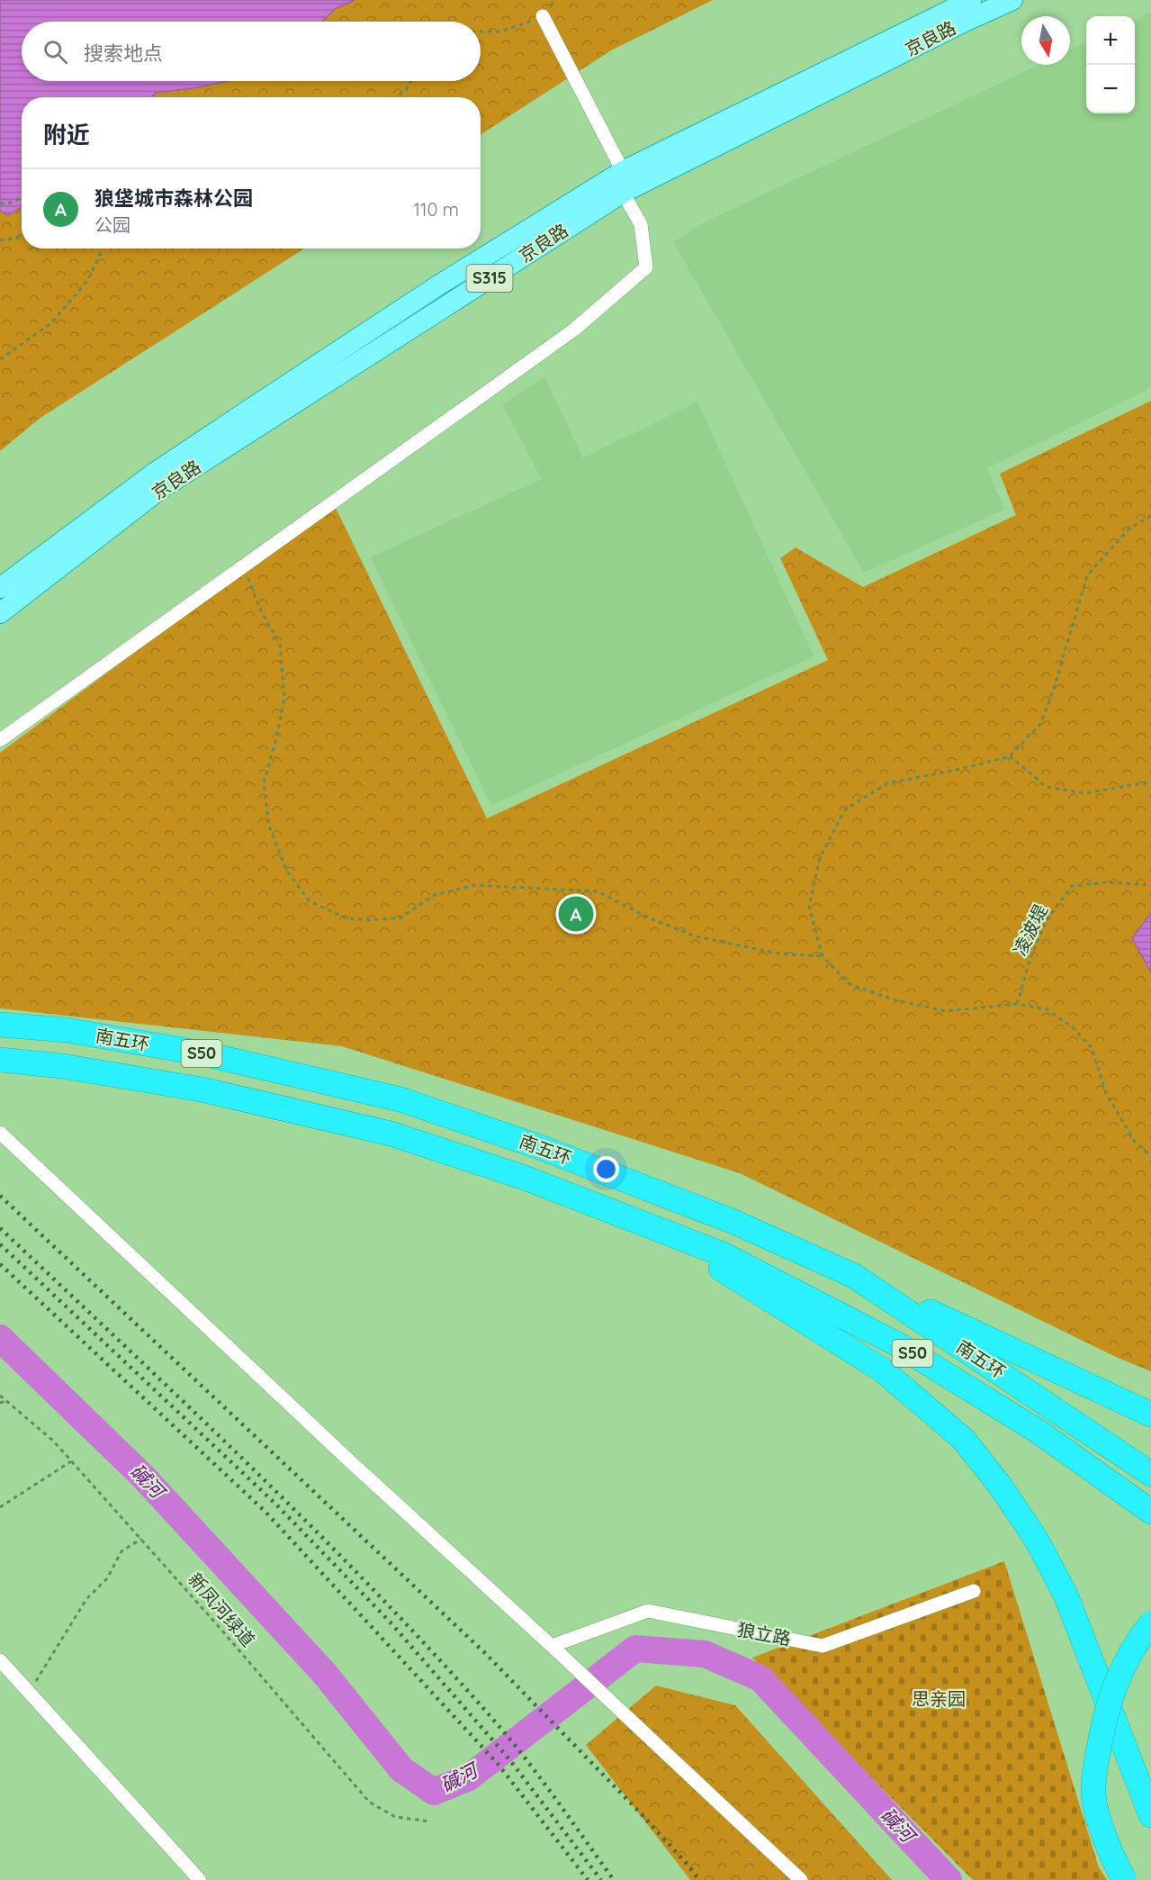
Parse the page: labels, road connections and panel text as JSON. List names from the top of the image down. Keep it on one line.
{"streets":{"highway":["南五环","S50"],"main road":["京良路","S315"],"street":["狼立路"],"path":["凌波堤","新凤河绿道"]},"water":["碱河"],"parks":["思亲园"],"north":"bottom","page":{"map_buttons":["+","−"],"search":"搜索地点","heading":"附近","list":[{"mark":"A","name":"狼垡城市森林公园","note":"公园","value":"110 m"}],"pins":"A"}}
